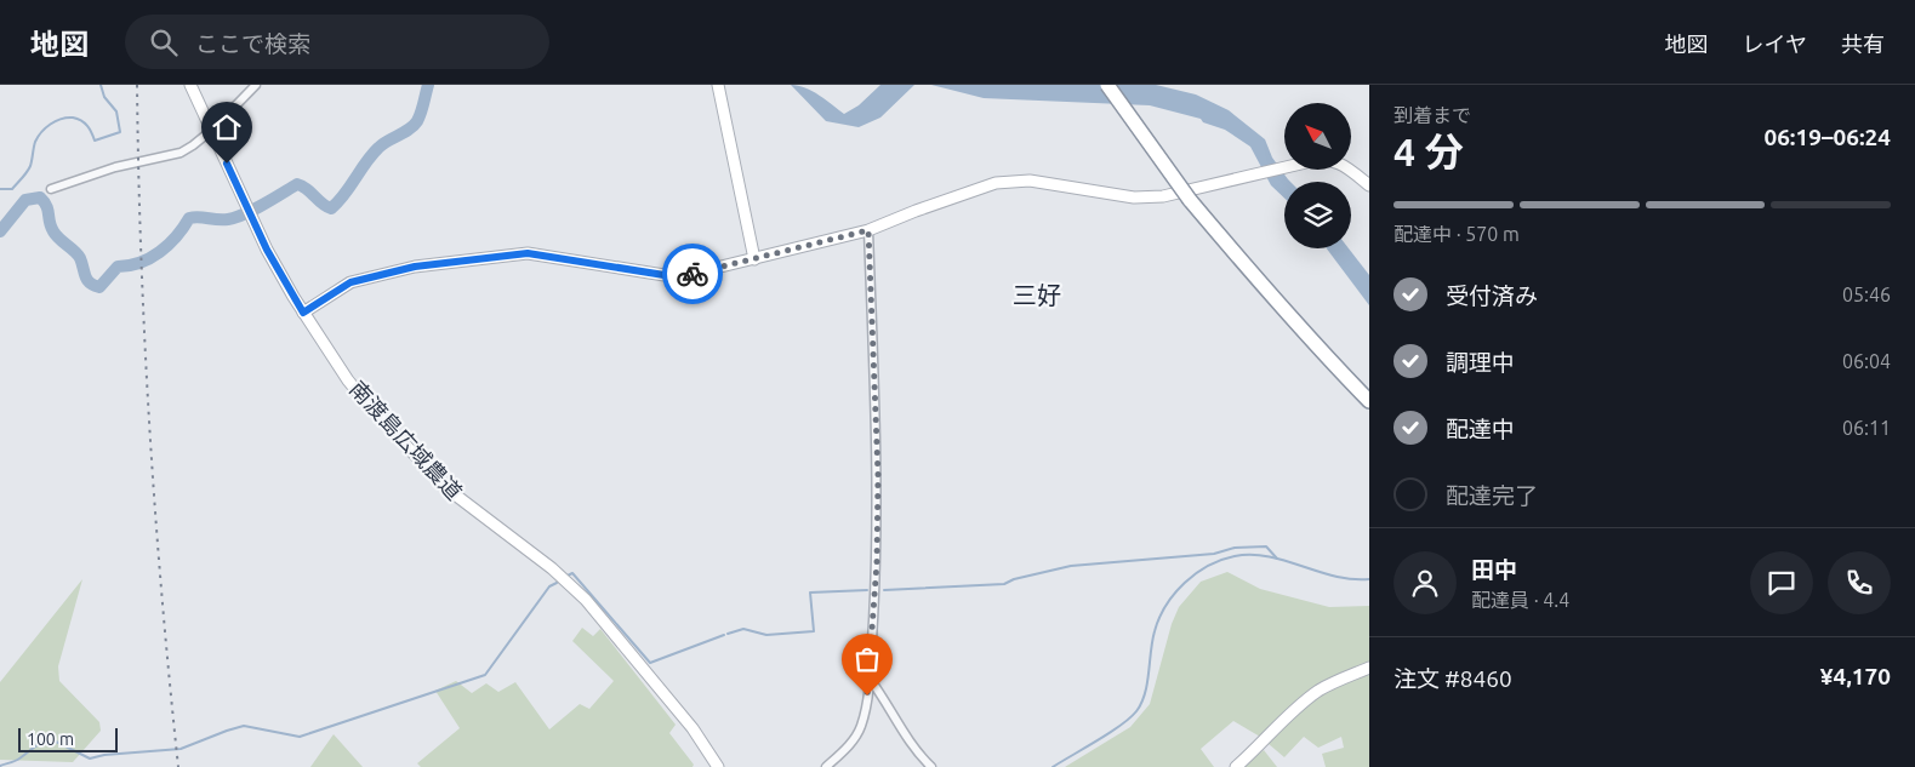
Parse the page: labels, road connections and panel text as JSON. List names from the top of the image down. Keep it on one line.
{"streets":{"street":["南渡島広域農道"]},"districts":["三好"],"scale_bar":"100 m","north":"top left","page":{"header":"地図","search":"ここで検索","nav":["地図","レイヤ","共有"],"heading":["4 分","到着まで","06:19–06:24"],"panel":["田中","配達員 · 4.4","注文 #8460","¥4,170"],"bar":"配達中 · 570 m","list":[["受付済み","05:46"],["調理中","06:04"],["配達中","06:11"],"配達完了"],"scale":"100 m"}}
